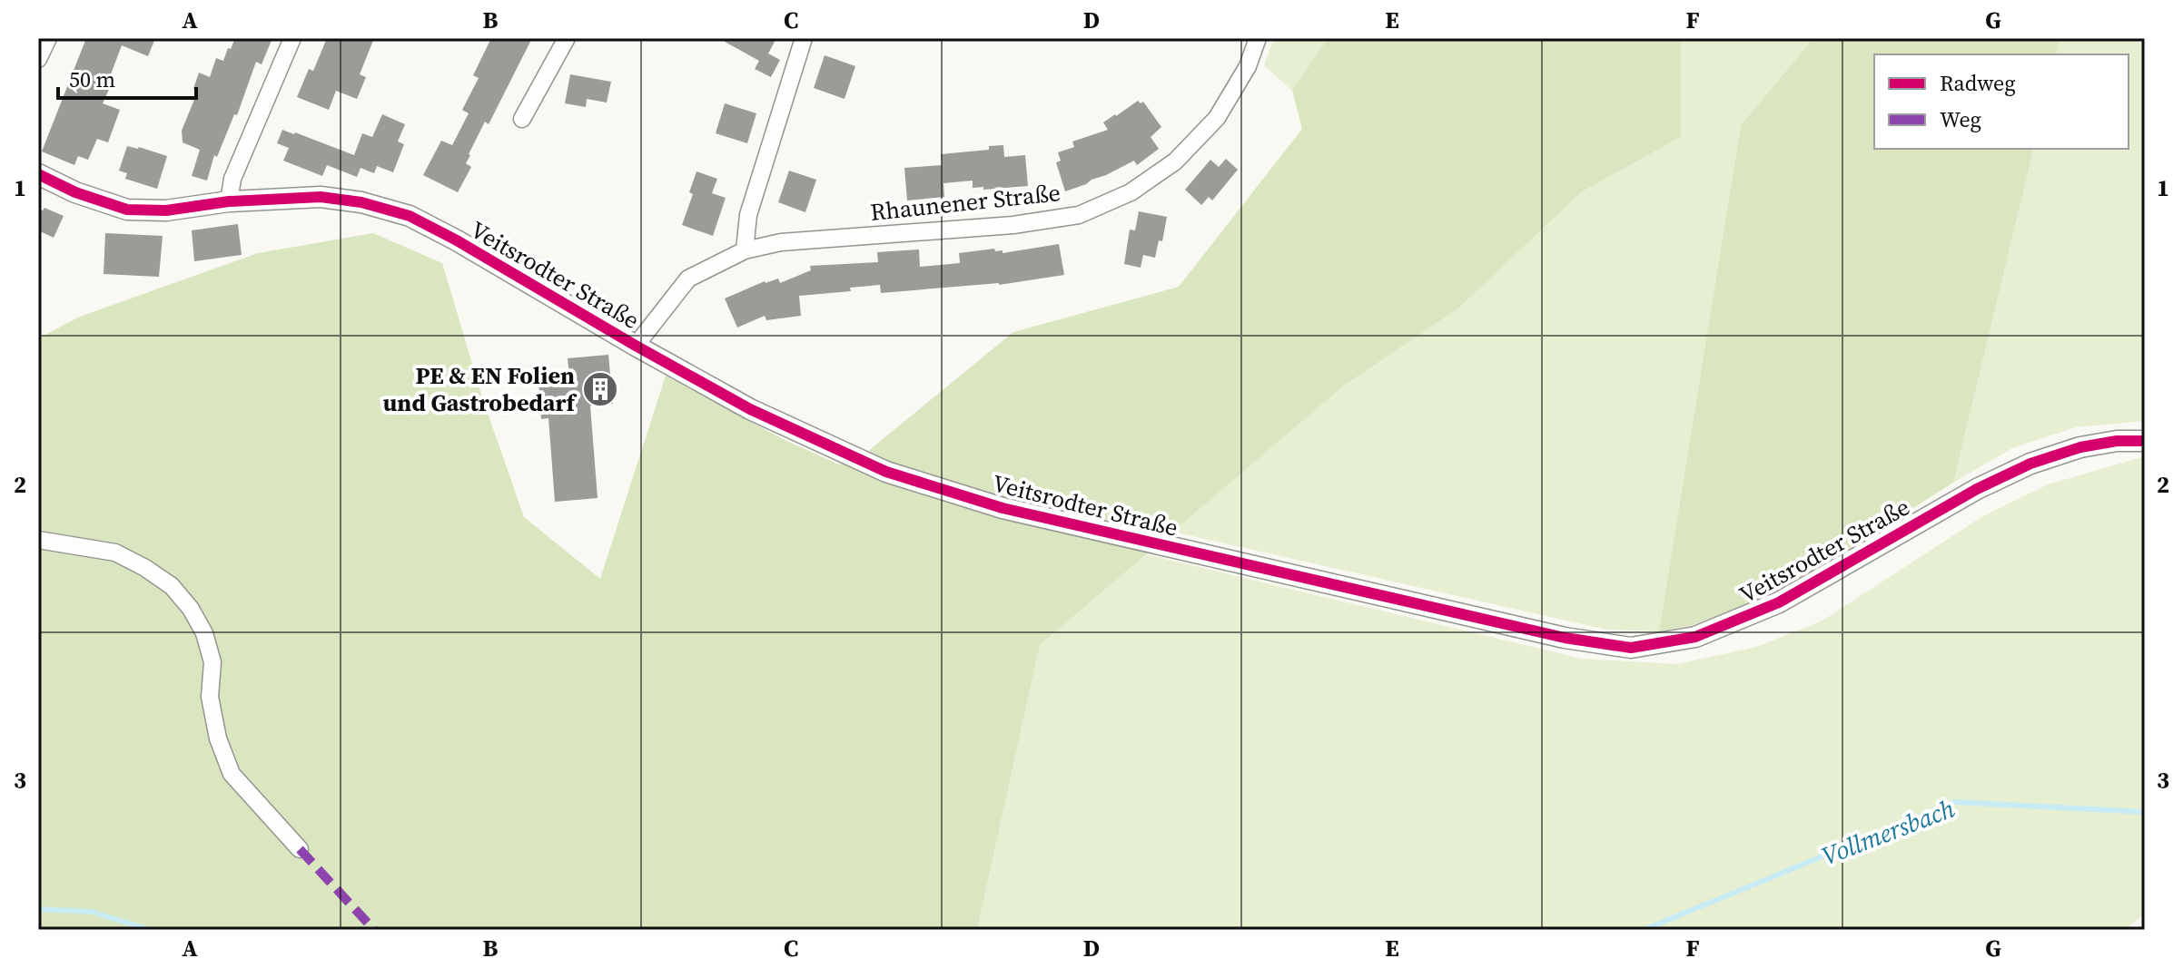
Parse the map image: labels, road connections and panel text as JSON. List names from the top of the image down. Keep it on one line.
{"streets":{"street":["Rhaunener Straße","Veitsrodter Straße"]},"crossings":[["Rhaunener Straße","Veitsrodter Straße"]],"water":["Vollmersbach"],"places":{"building":["PE & EN Folien und Gastrobedarf"]},"legend":["Radweg","Weg"],"scale_bar":"50 m","grid":{"columns":["A","B","C","D","E","F","G"],"rows":["1","2","3"]}}
